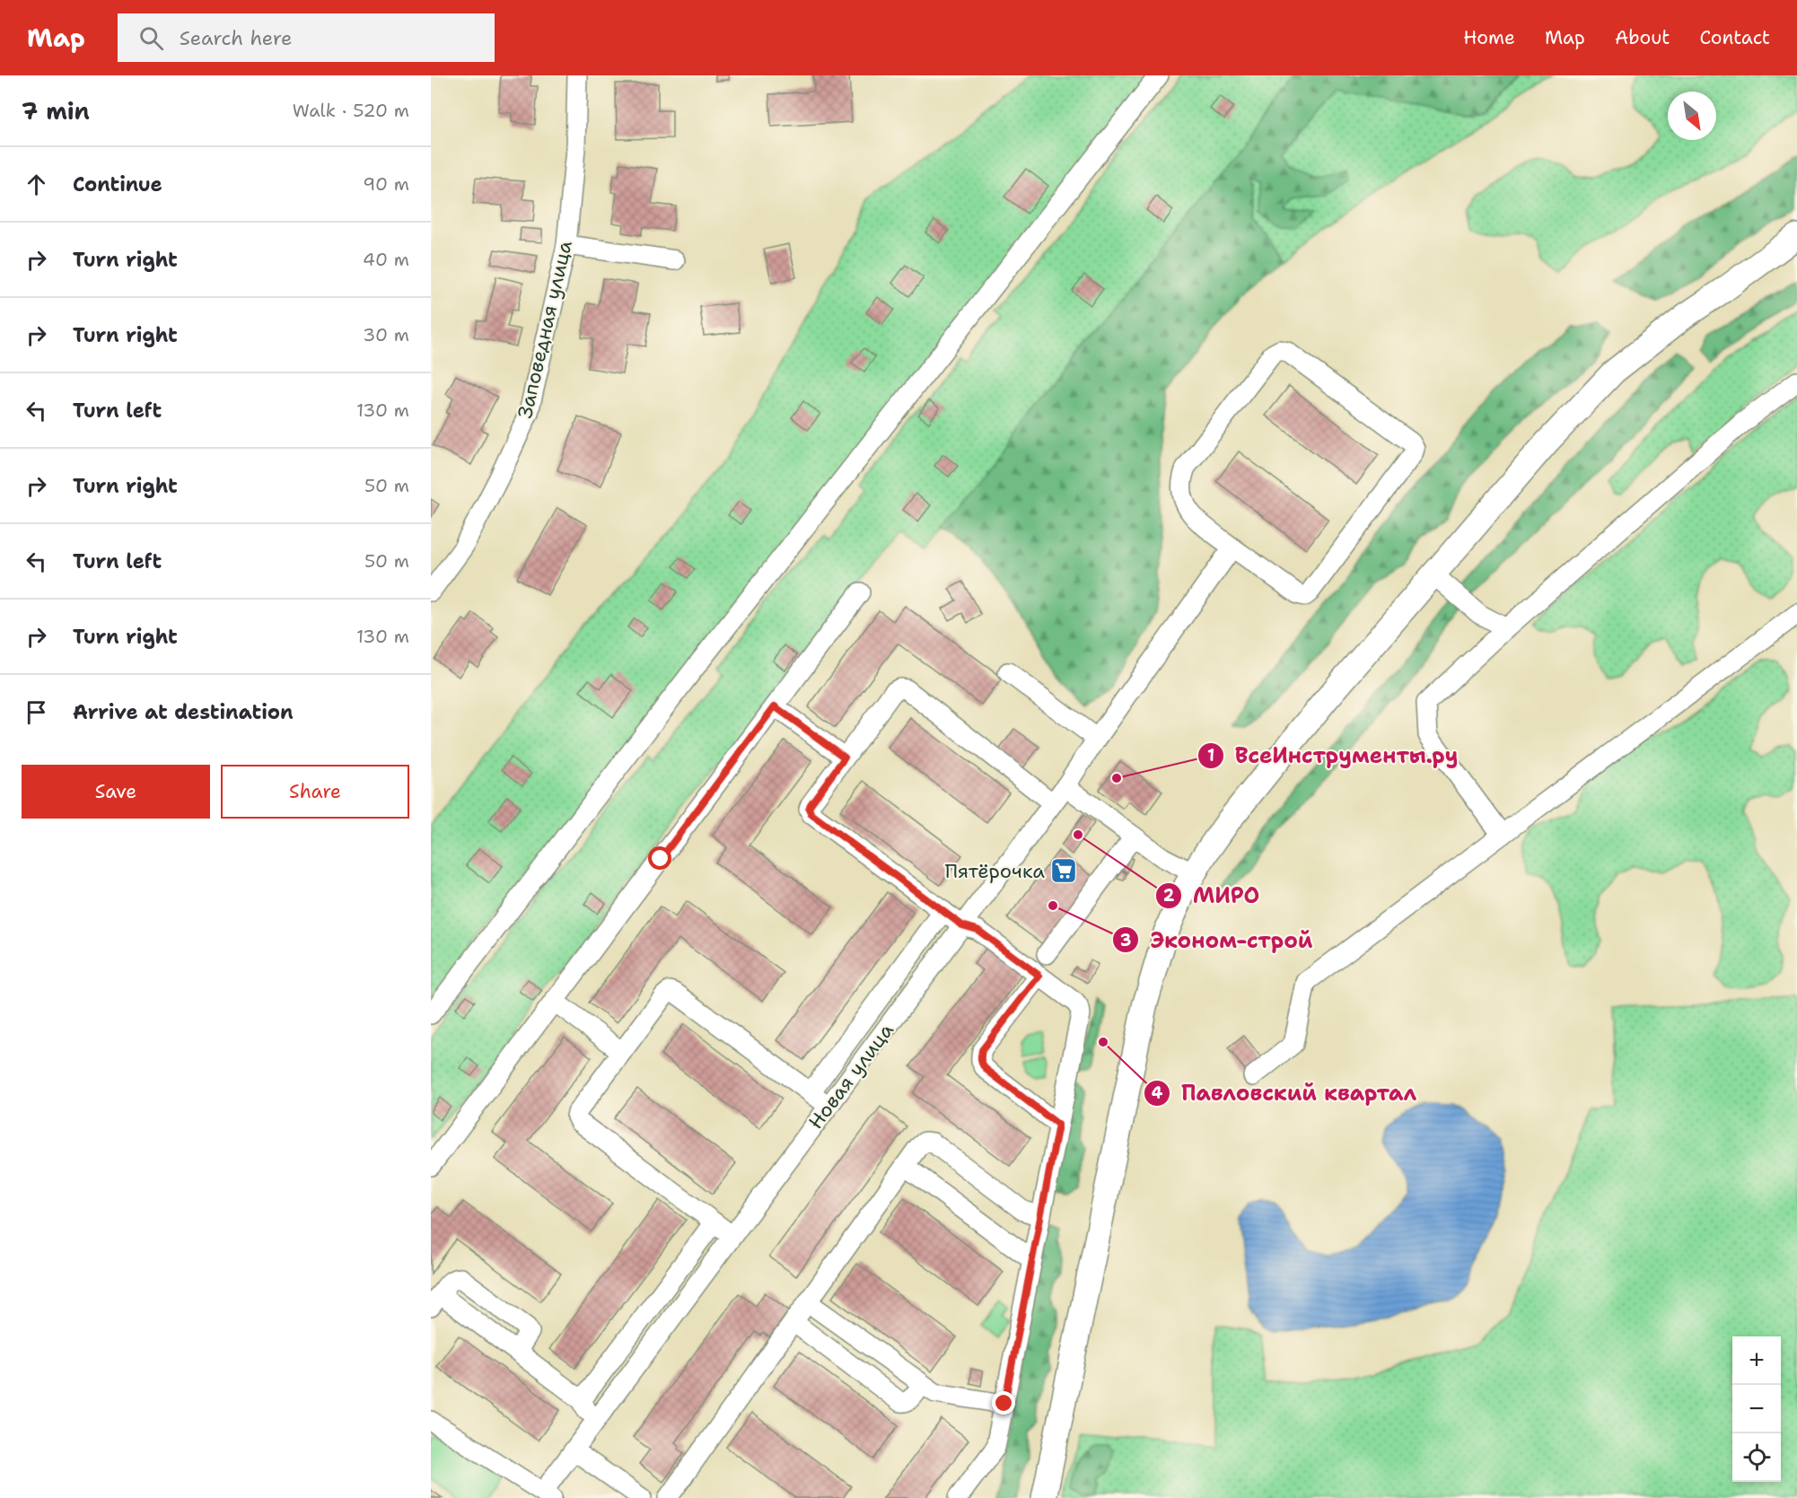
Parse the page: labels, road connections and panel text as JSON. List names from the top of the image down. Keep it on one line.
{"streets":{"street":["Заповедная улица","Новая улица"]},"places":{"other":["ВсеИнструменты.ру","МИРО","Эконом-строй","Павловский квартал"],"supermarket":["Пятёрочка"]},"north":"bottom right","page":{"header":"Map","search":"Search here","nav":["Home","Map","About","Contact"],"heading":["7 min","Walk · 520 m"],"list":[["Continue","90 m"],["Turn right","40 m"],["Turn right","30 m"],["Turn left","130 m"],["Turn right","50 m"],["Turn left","50 m"],["Turn right","130 m"],"Arrive at destination"],"buttons":["Save","Share"],"map_buttons":["+","−"]}}
